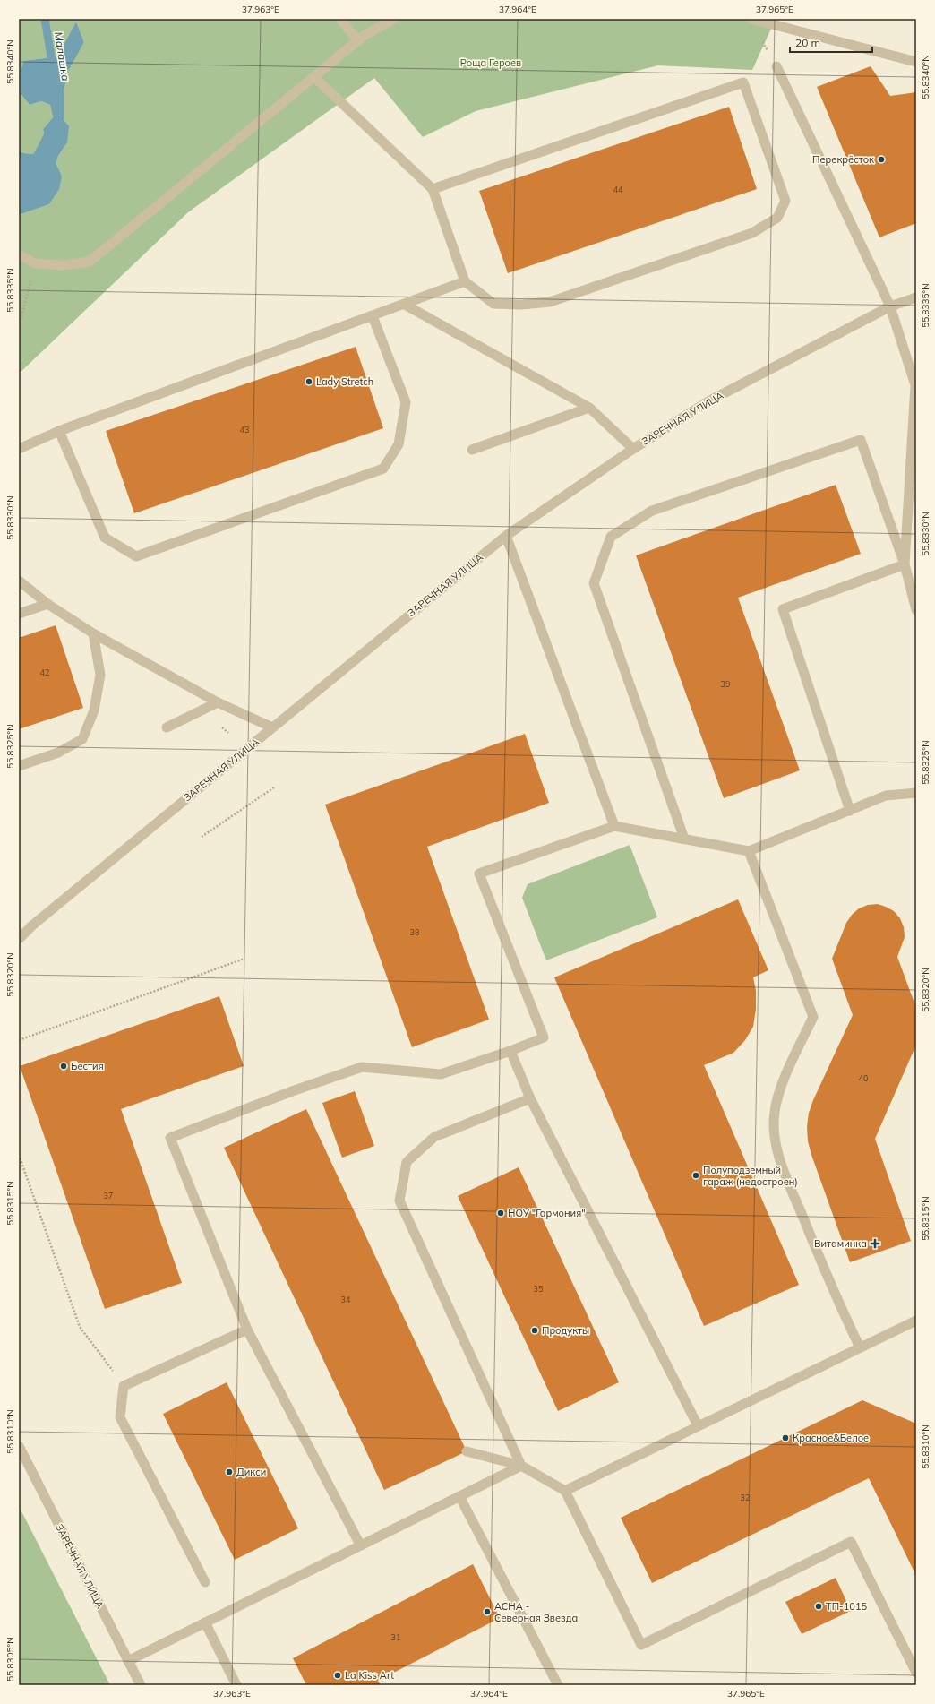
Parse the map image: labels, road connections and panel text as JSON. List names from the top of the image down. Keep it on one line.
{"streets":{"street":["ЗАРЕЧНАЯ УЛИЦА"]},"water":["Малашка"],"parks":["Роща Героев"],"places":{"other":["Перекрёсток","Lady Stretch","Бестия","Полуподземный гараж (недостроен)","НОУ \"Гармония\"","Продукты","Красное&Белое","Дикси","ТП-1015","АСНА - Северная Звезда","La Kiss Art"],"health":["Витаминка"]},"house_numbers":["44","43","42","39","38","40","37","35","34","32","31"],"scale_bar":"20 m","coordinates":["37.963°E","37.964°E","37.965°E","55.8340°N","55.8335°N","55.8330°N","55.8325°N","55.8320°N","55.8315°N","55.8310°N","55.8305°N"]}
